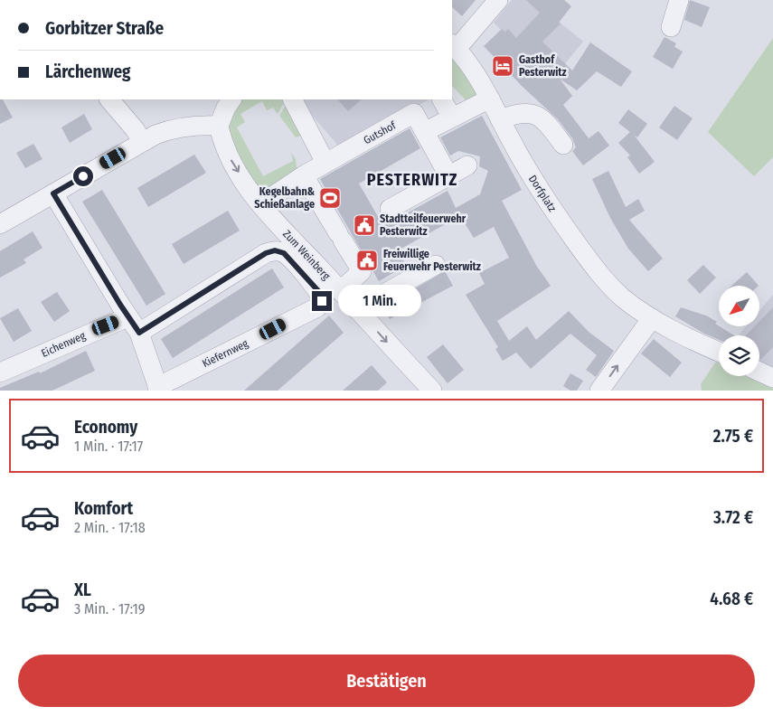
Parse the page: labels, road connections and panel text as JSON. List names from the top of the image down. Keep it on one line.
{"streets":{"street":["Gutshof","Dorfplatz","Zum Weinberg","Eichenweg","Kiefernweg"]},"districts":["PESTERWITZ"],"places":{"hotel":["Gasthof Pesterwitz"],"sports":["Kegelbahn& Schießanlage"],"public building":["Stadtteilfeuerwehr Pesterwitz","Freiwillige Feuerwehr Pesterwitz"]},"north":"bottom left","page":{"banner":["Gorbitzer Straße","Lärchenweg"],"bubble":"1 Min.","list":[{"name":"Economy","note":"1 Min. · 17:17","value":"2.75 €"},{"name":"Komfort","note":"2 Min. · 17:18","value":"3.72 €"},{"name":"XL","note":"3 Min. · 17:19","value":"4.68 €"}],"buttons":"Bestätigen"}}
